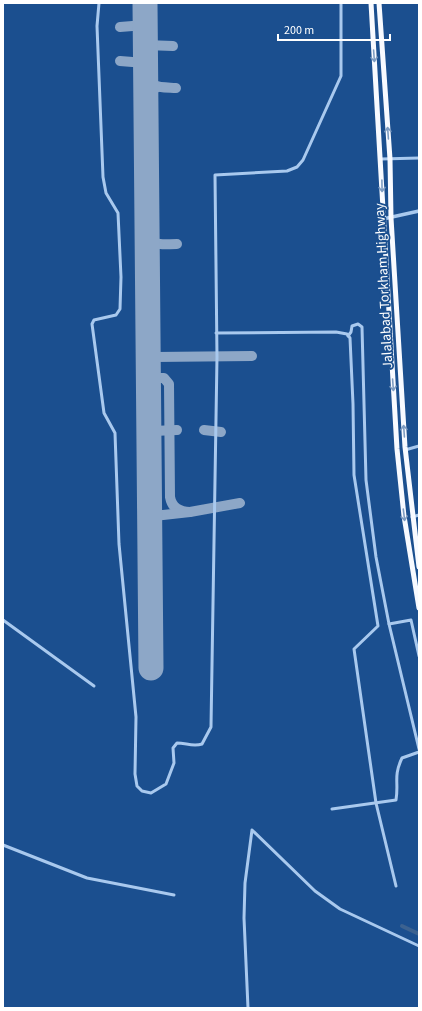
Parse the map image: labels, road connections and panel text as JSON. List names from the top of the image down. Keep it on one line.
{"streets":{"highway":["Jalalabad Torkham Highway"]},"scale_bar":"200 m"}
